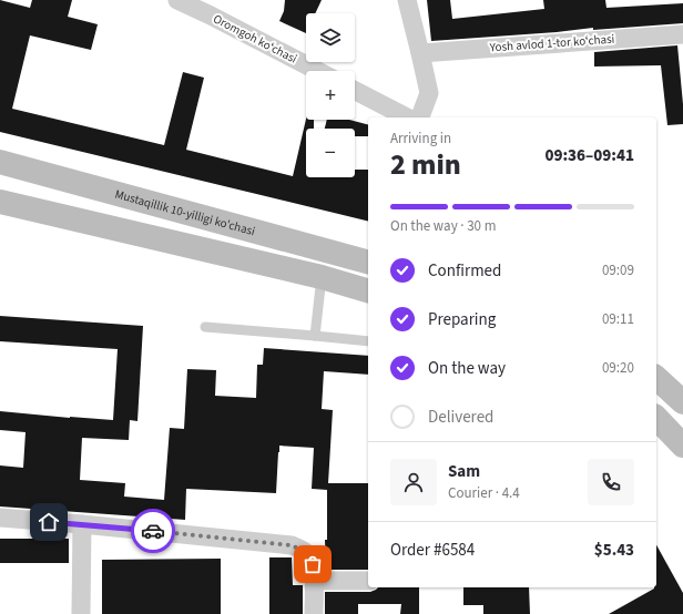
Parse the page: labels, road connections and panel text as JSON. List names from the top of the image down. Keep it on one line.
{"streets":{"main road":["Mustaqillik 10-yilligi ko'chasi"],"street":["Oromgoh koʻchasi","Yosh avlod 1-tor koʻchasi"]},"page":{"map_buttons":["+","−"],"heading":["2 min","Arriving in","09:36–09:41"],"panel":["Sam","Courier · 4.4","Order #6584","$5.43"],"bar":"On the way · 30 m","list":[["Confirmed","09:09"],["Preparing","09:11"],["On the way","09:20"],"Delivered"]}}
